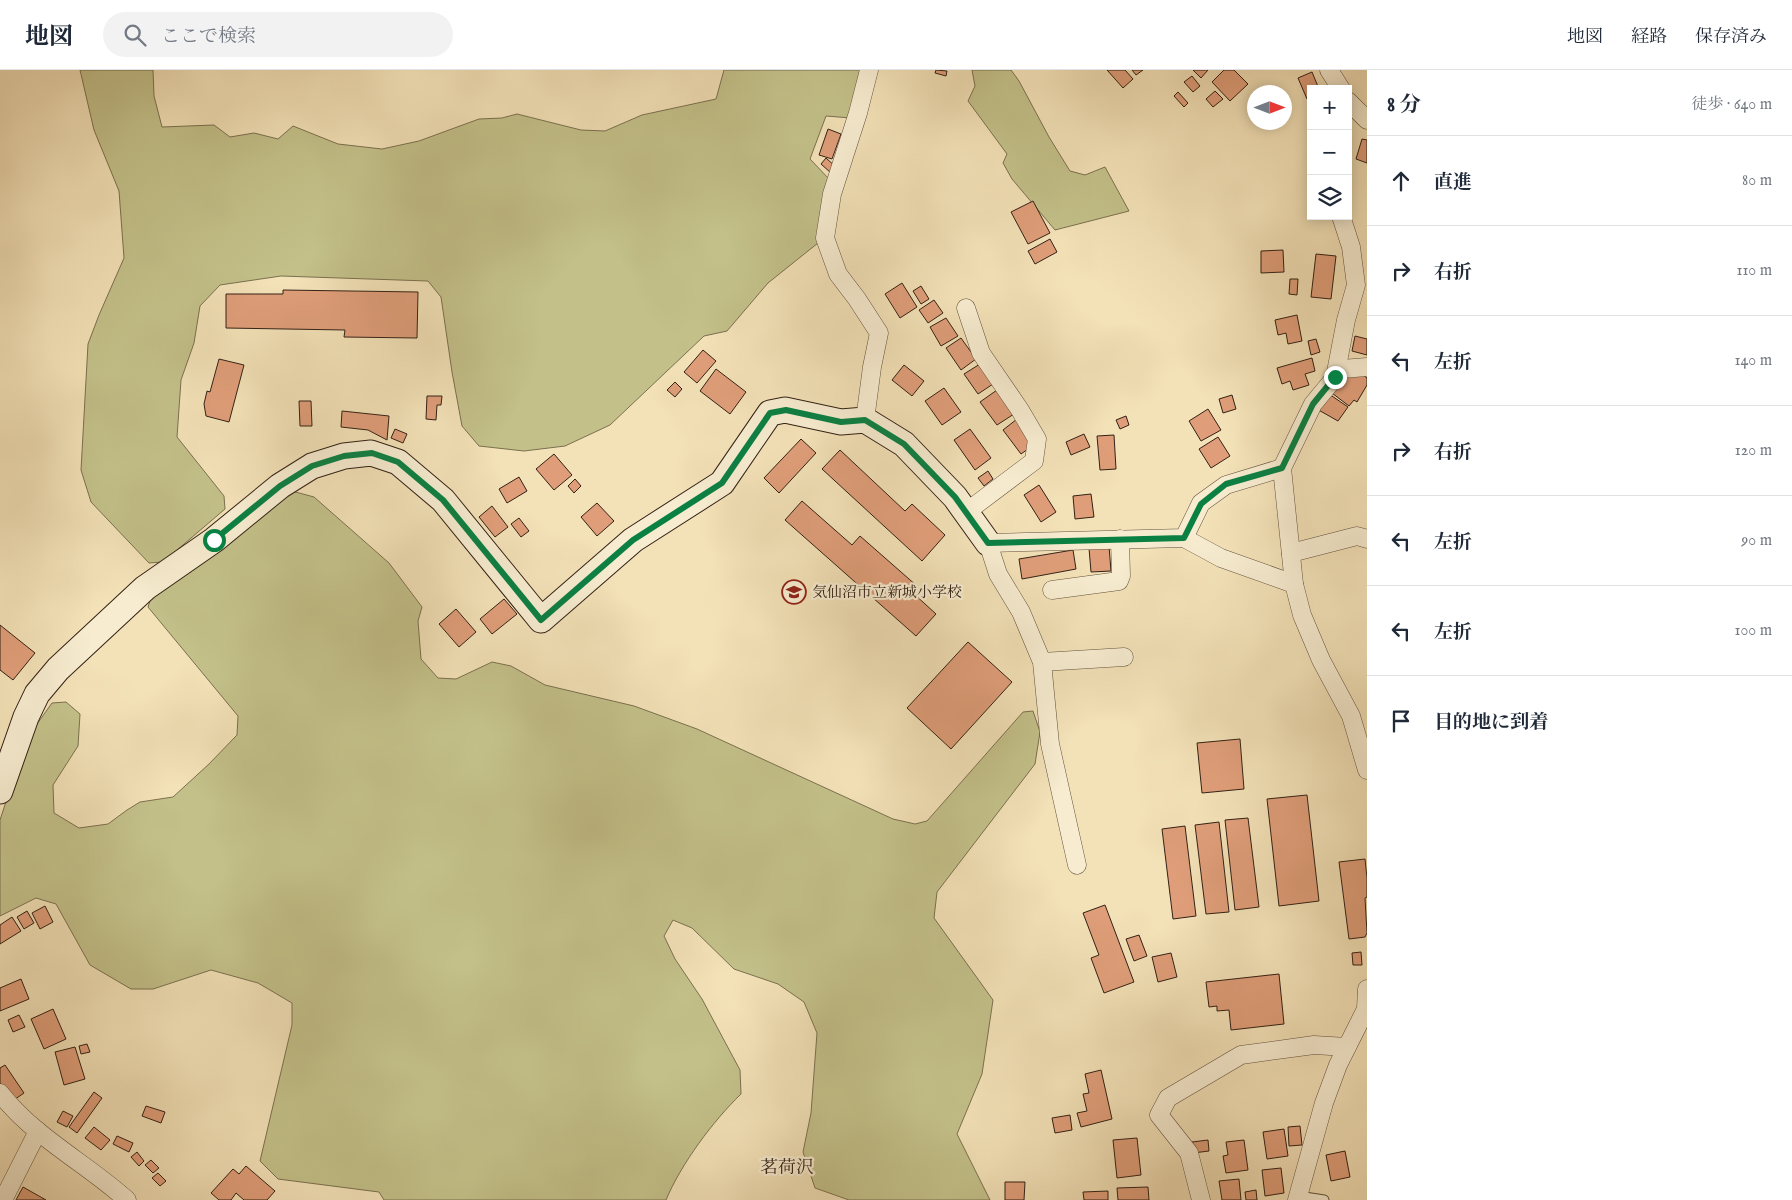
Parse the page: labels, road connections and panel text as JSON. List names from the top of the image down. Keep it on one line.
{"districts":["茗荷沢"],"places":{"school or university":["気仙沼市立新城小学校"]},"north":"right","page":{"header":"地図","search":"ここで検索","nav":["地図","経路","保存済み"],"heading":["8 分","徒歩 · 640 m"],"map_buttons":["+","−"],"list":[["直進","80 m"],["右折","110 m"],["左折","140 m"],["右折","120 m"],["左折","90 m"],["左折","100 m"],"目的地に到着"]}}
